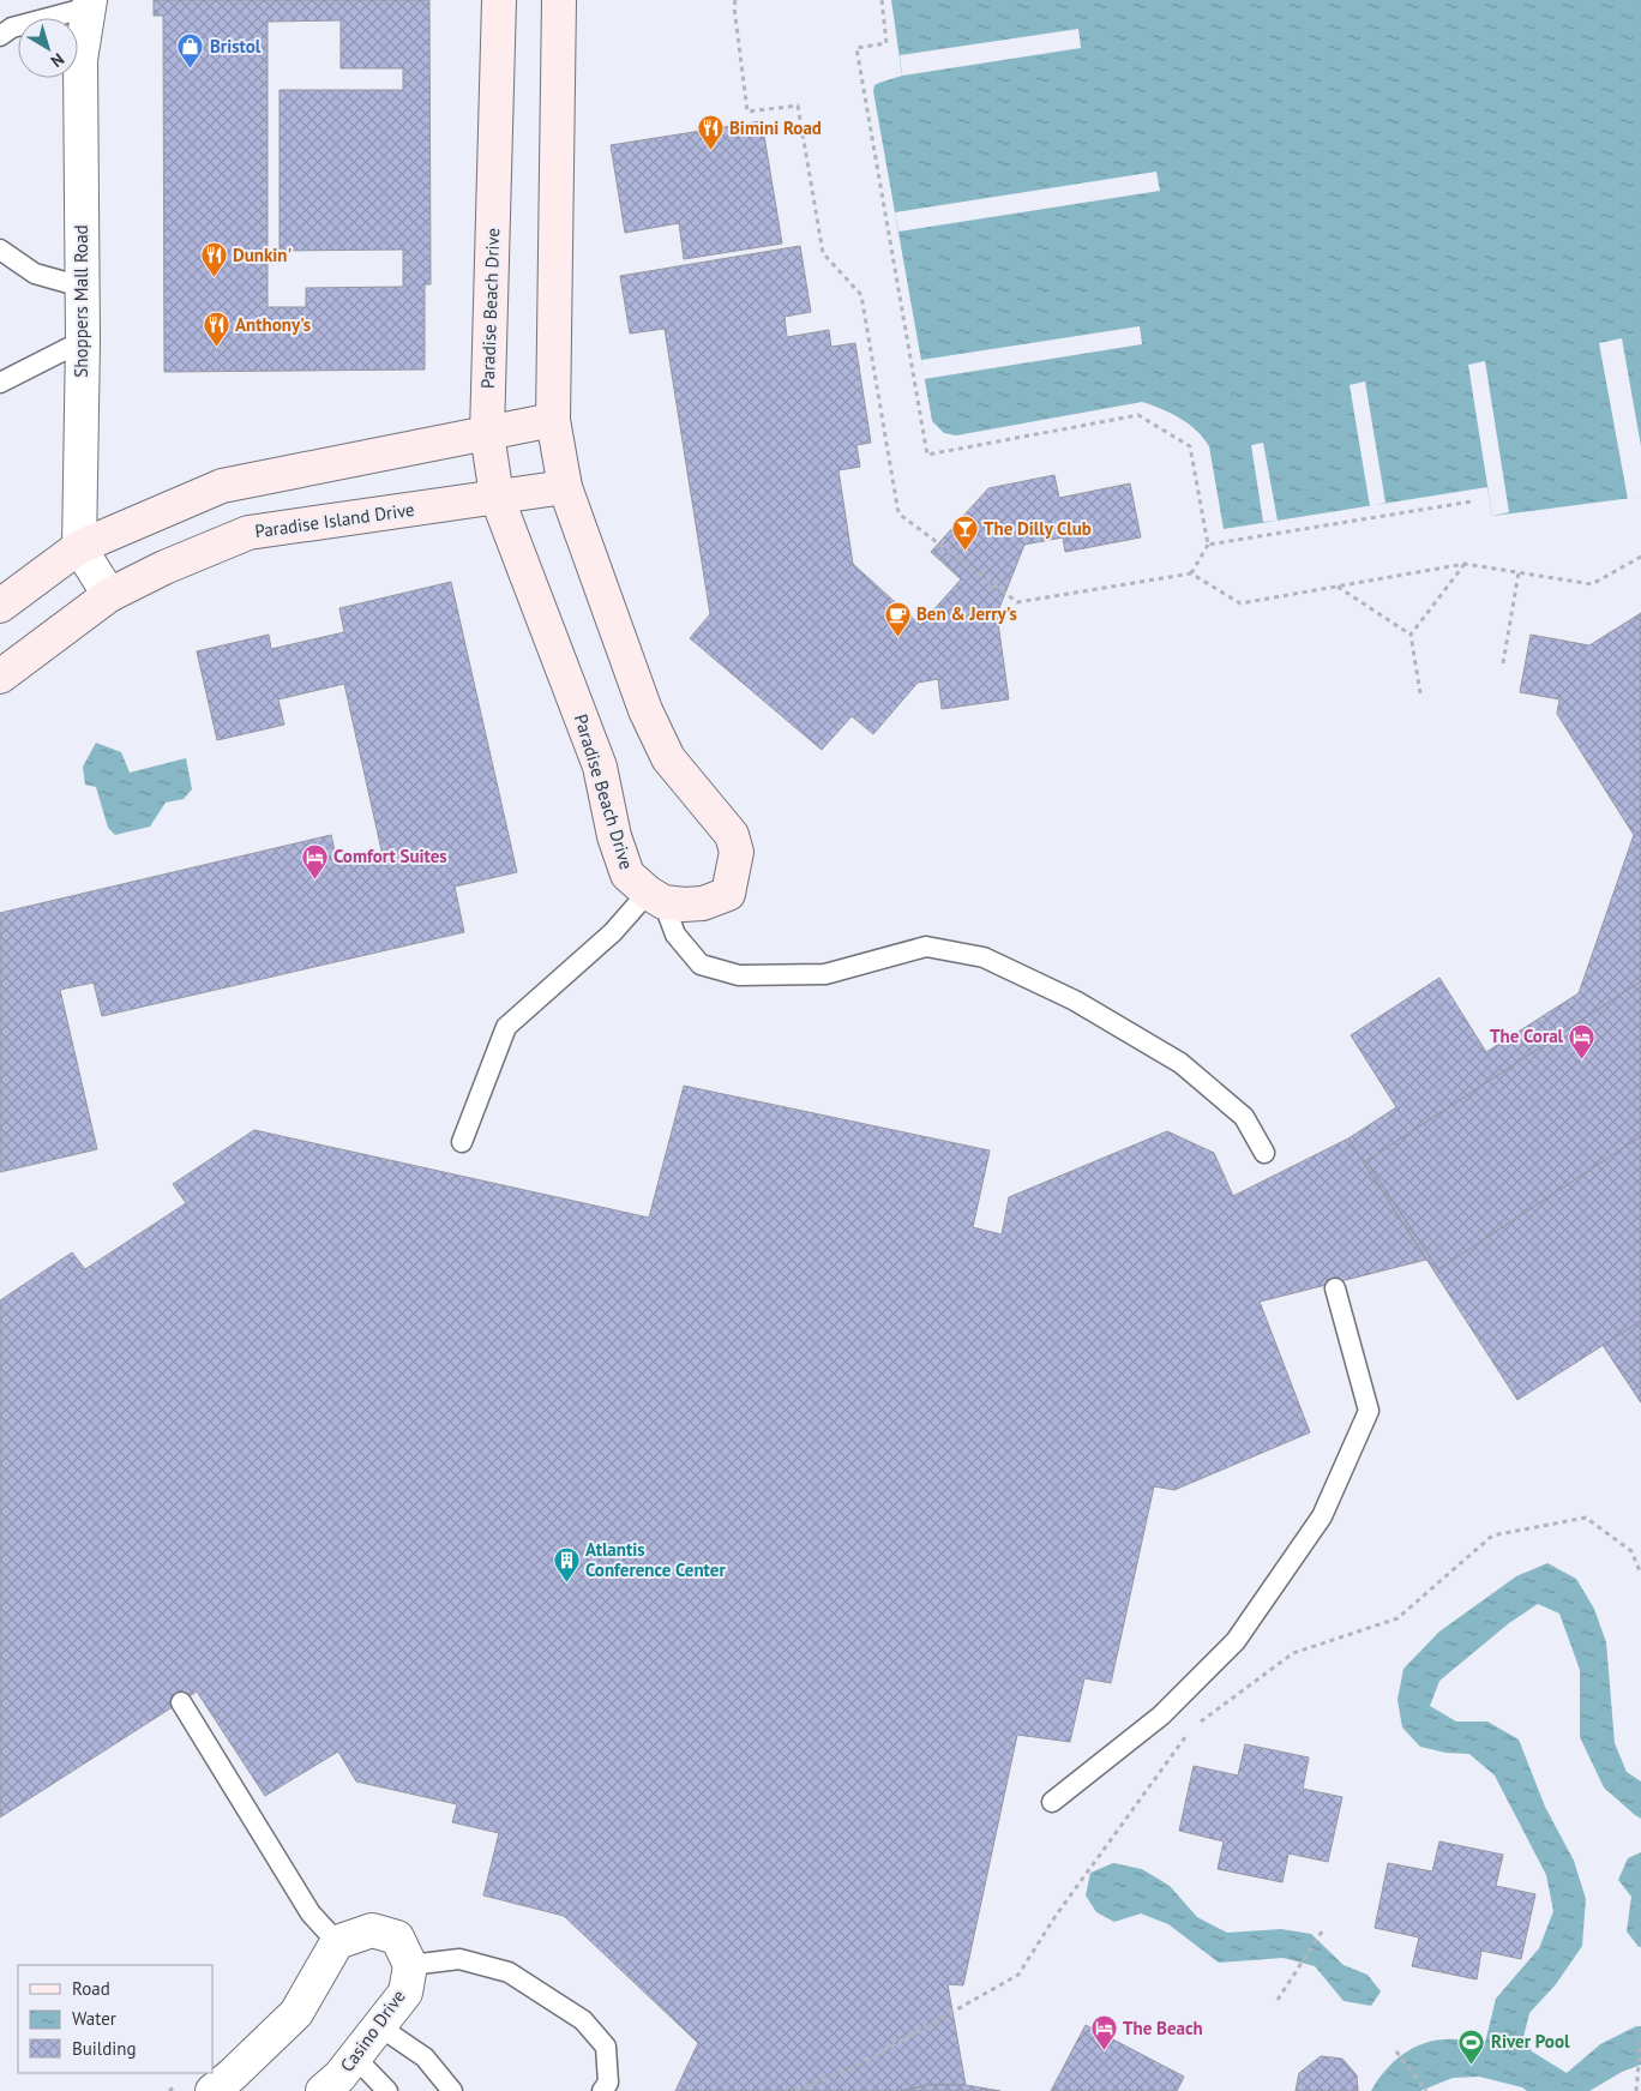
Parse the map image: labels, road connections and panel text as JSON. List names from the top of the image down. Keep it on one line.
{"streets":{"street":["Shoppers Mall Road","Paradise Beach Drive","Paradise Island Drive","Casino Drive"]},"crossings":[["Paradise Beach Drive","Paradise Island Drive"]],"places":{"shop":["Bristol"],"restaurant":["Bimini Road","Dunkin'","Anthony's"],"bar":["The Dilly Club"],"cafe":["Ben & Jerry's"],"hotel":["Comfort Suites","The Coral","The Beach"],"building":["Atlantis Conference Center"],"sports":["River Pool"]},"legend":["Road","Water","Building"],"north":"bottom right"}
